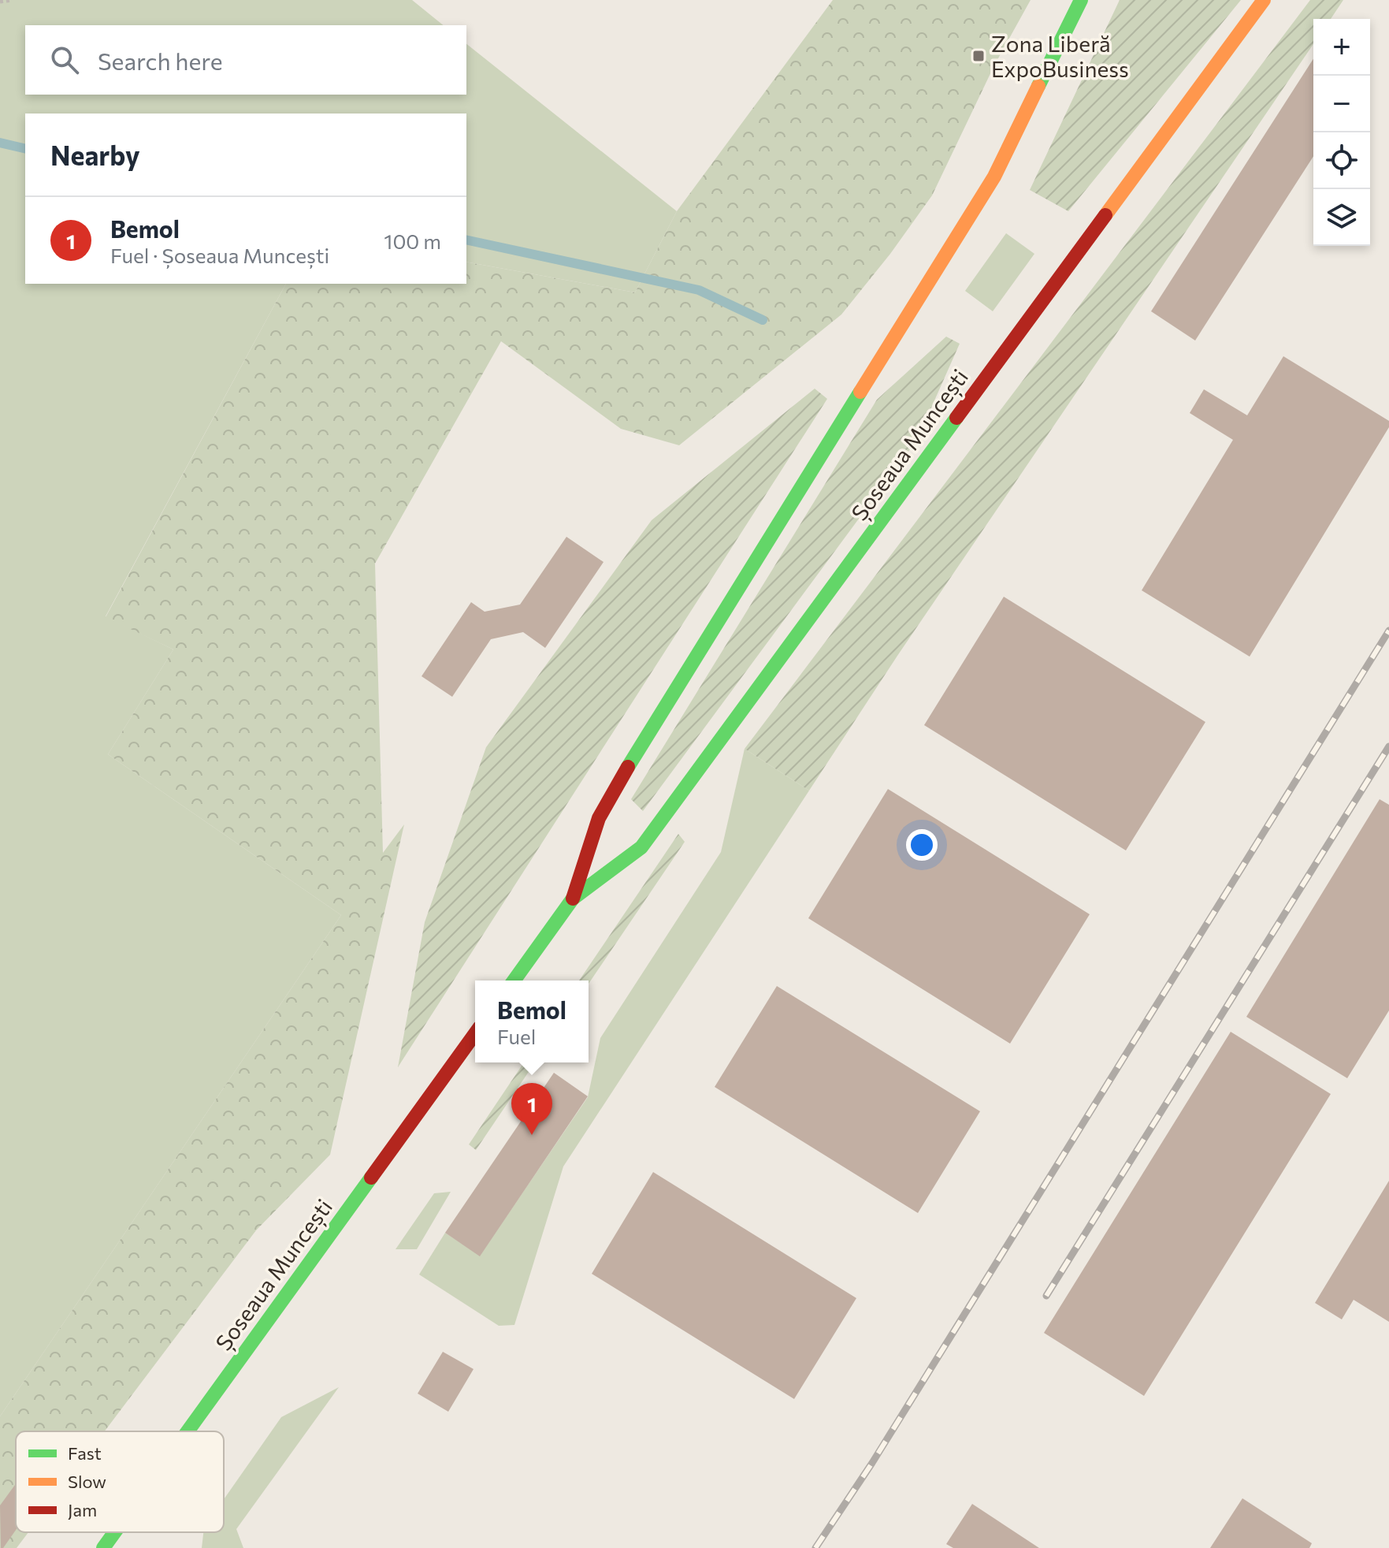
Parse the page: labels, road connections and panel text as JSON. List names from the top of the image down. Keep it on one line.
{"streets":{"main road":["Șoseaua Muncești"]},"places":{"transit":["Zona Liberă ExpoBusiness"]},"legend":["Fast","Slow","Jam"],"page":{"map_buttons":["+","−"],"search":"Search here","heading":"Nearby","list":[{"mark":"1","name":"Bemol","note":"Fuel · Șoseaua Muncești","value":"100 m"}],"popup":["Bemol","Fuel"],"pins":"1"}}
